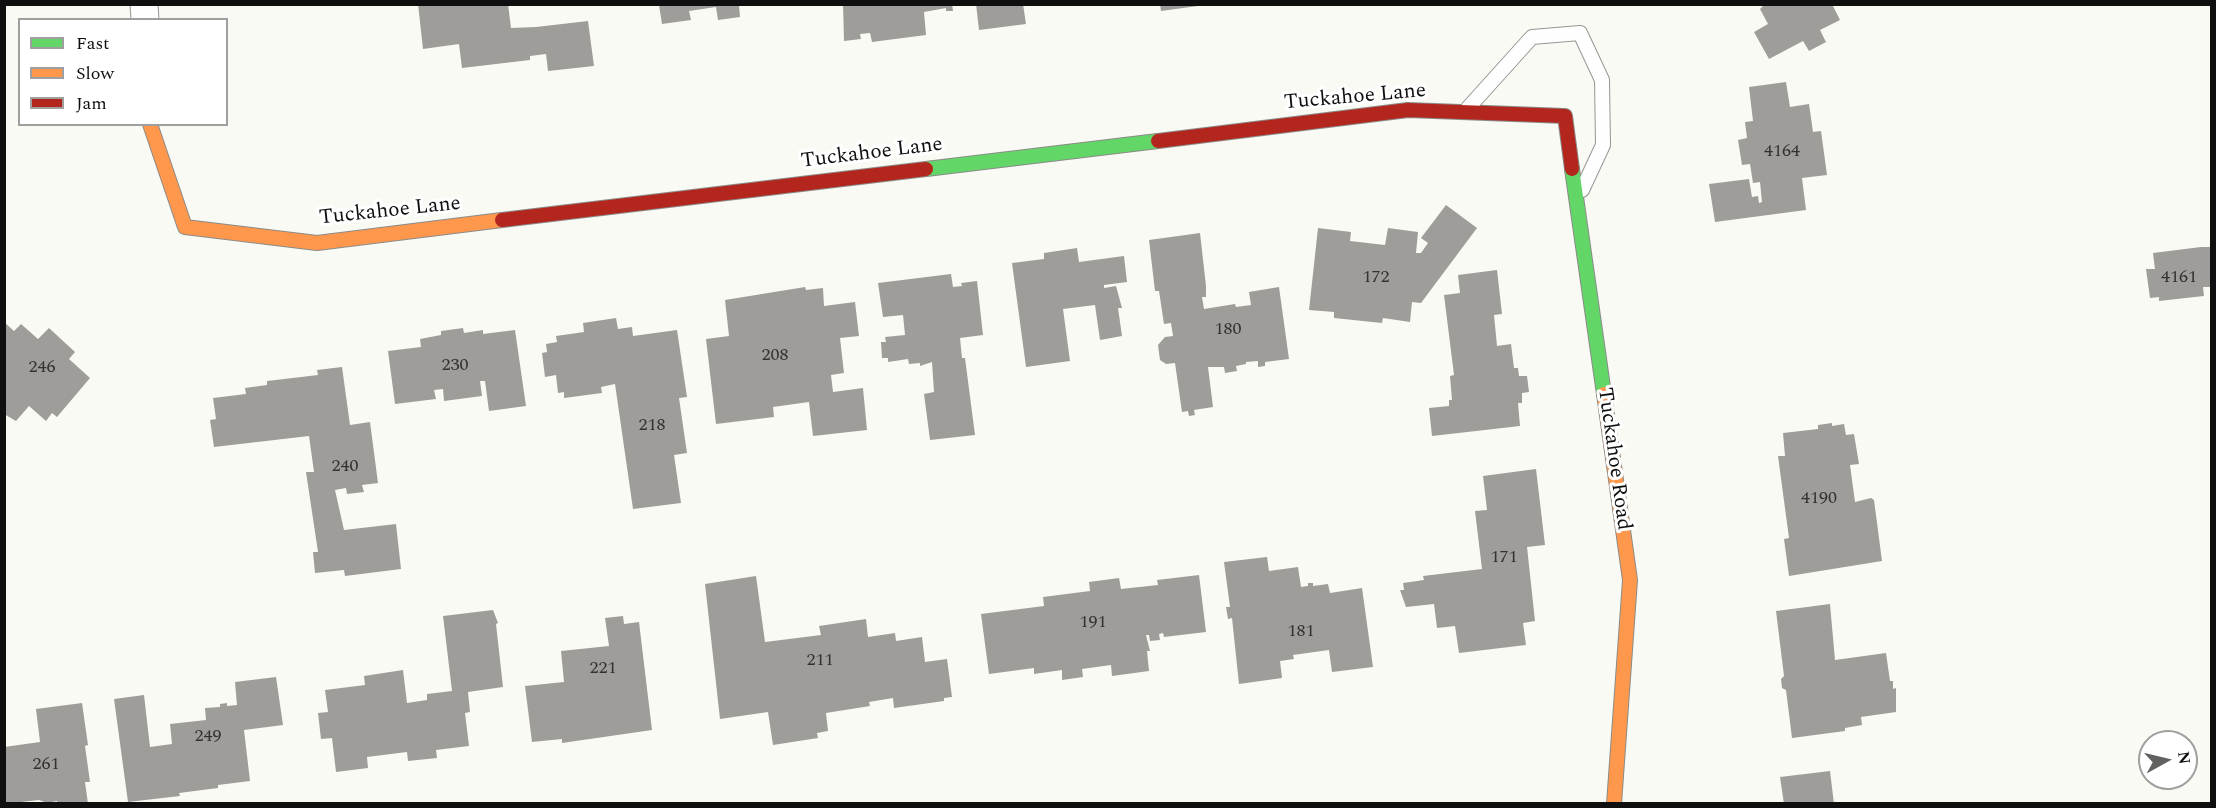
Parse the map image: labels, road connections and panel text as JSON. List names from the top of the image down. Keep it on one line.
{"streets":{"street":["Tuckahoe Lane","Tuckahoe Road"]},"crossings":[["Tuckahoe Lane","Tuckahoe Road"]],"house_numbers":["4164","172","4161","180","208","230","246","218","240","4190","171","191","181","211","221","249","261"],"legend":["Fast","Slow","Jam"],"north":"right"}
